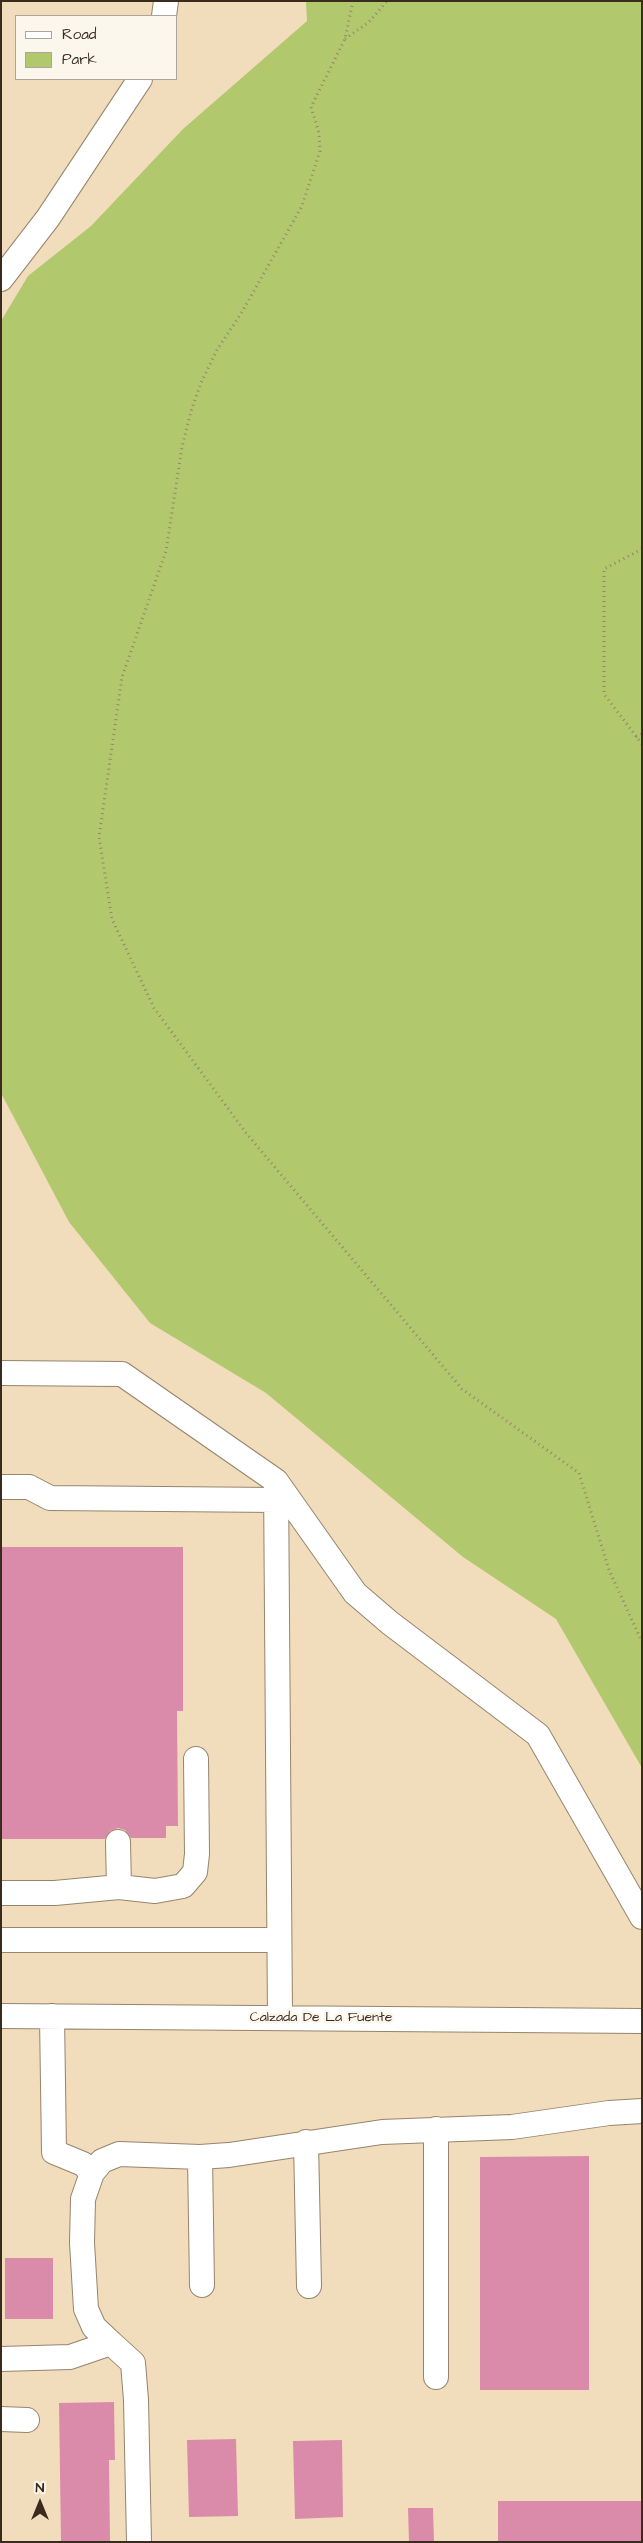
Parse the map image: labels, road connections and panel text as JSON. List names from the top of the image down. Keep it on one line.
{"streets":{"street":["Calzada De La Fuente"]},"legend":["Road","Park"],"north":"top"}
